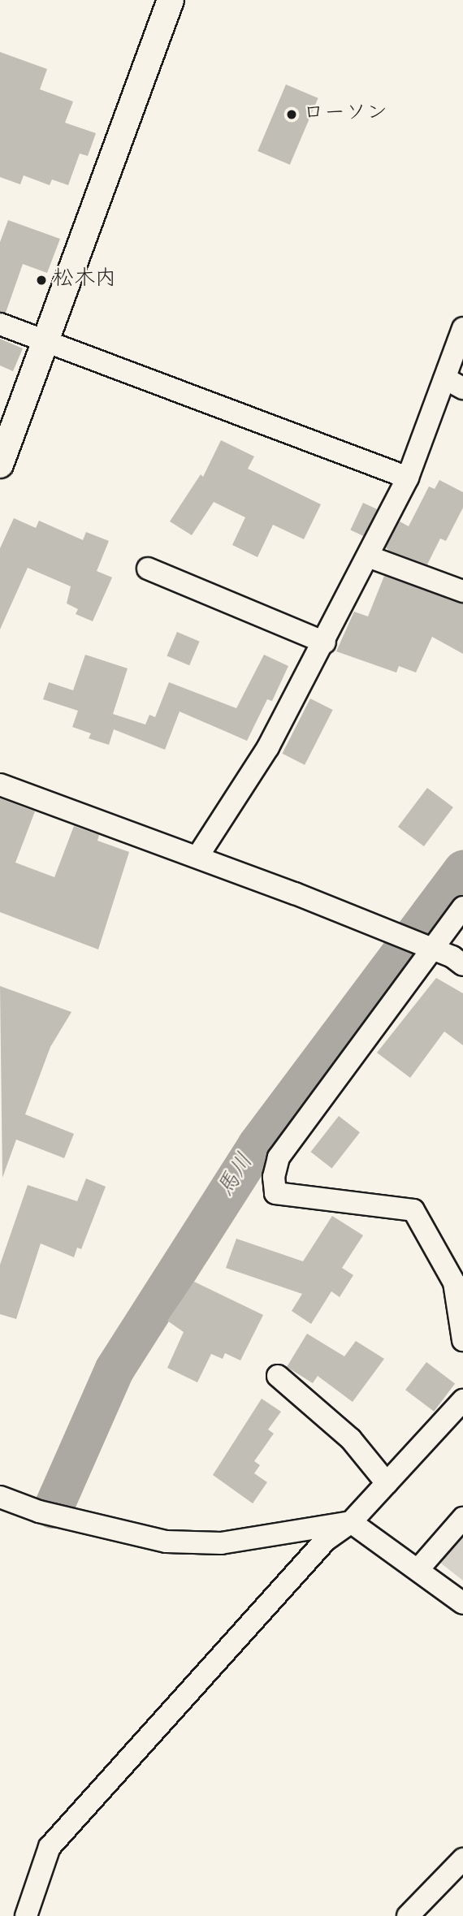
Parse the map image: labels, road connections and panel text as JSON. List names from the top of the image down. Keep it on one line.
{"water":["馬川"],"places":["ローソン","松木内"]}
